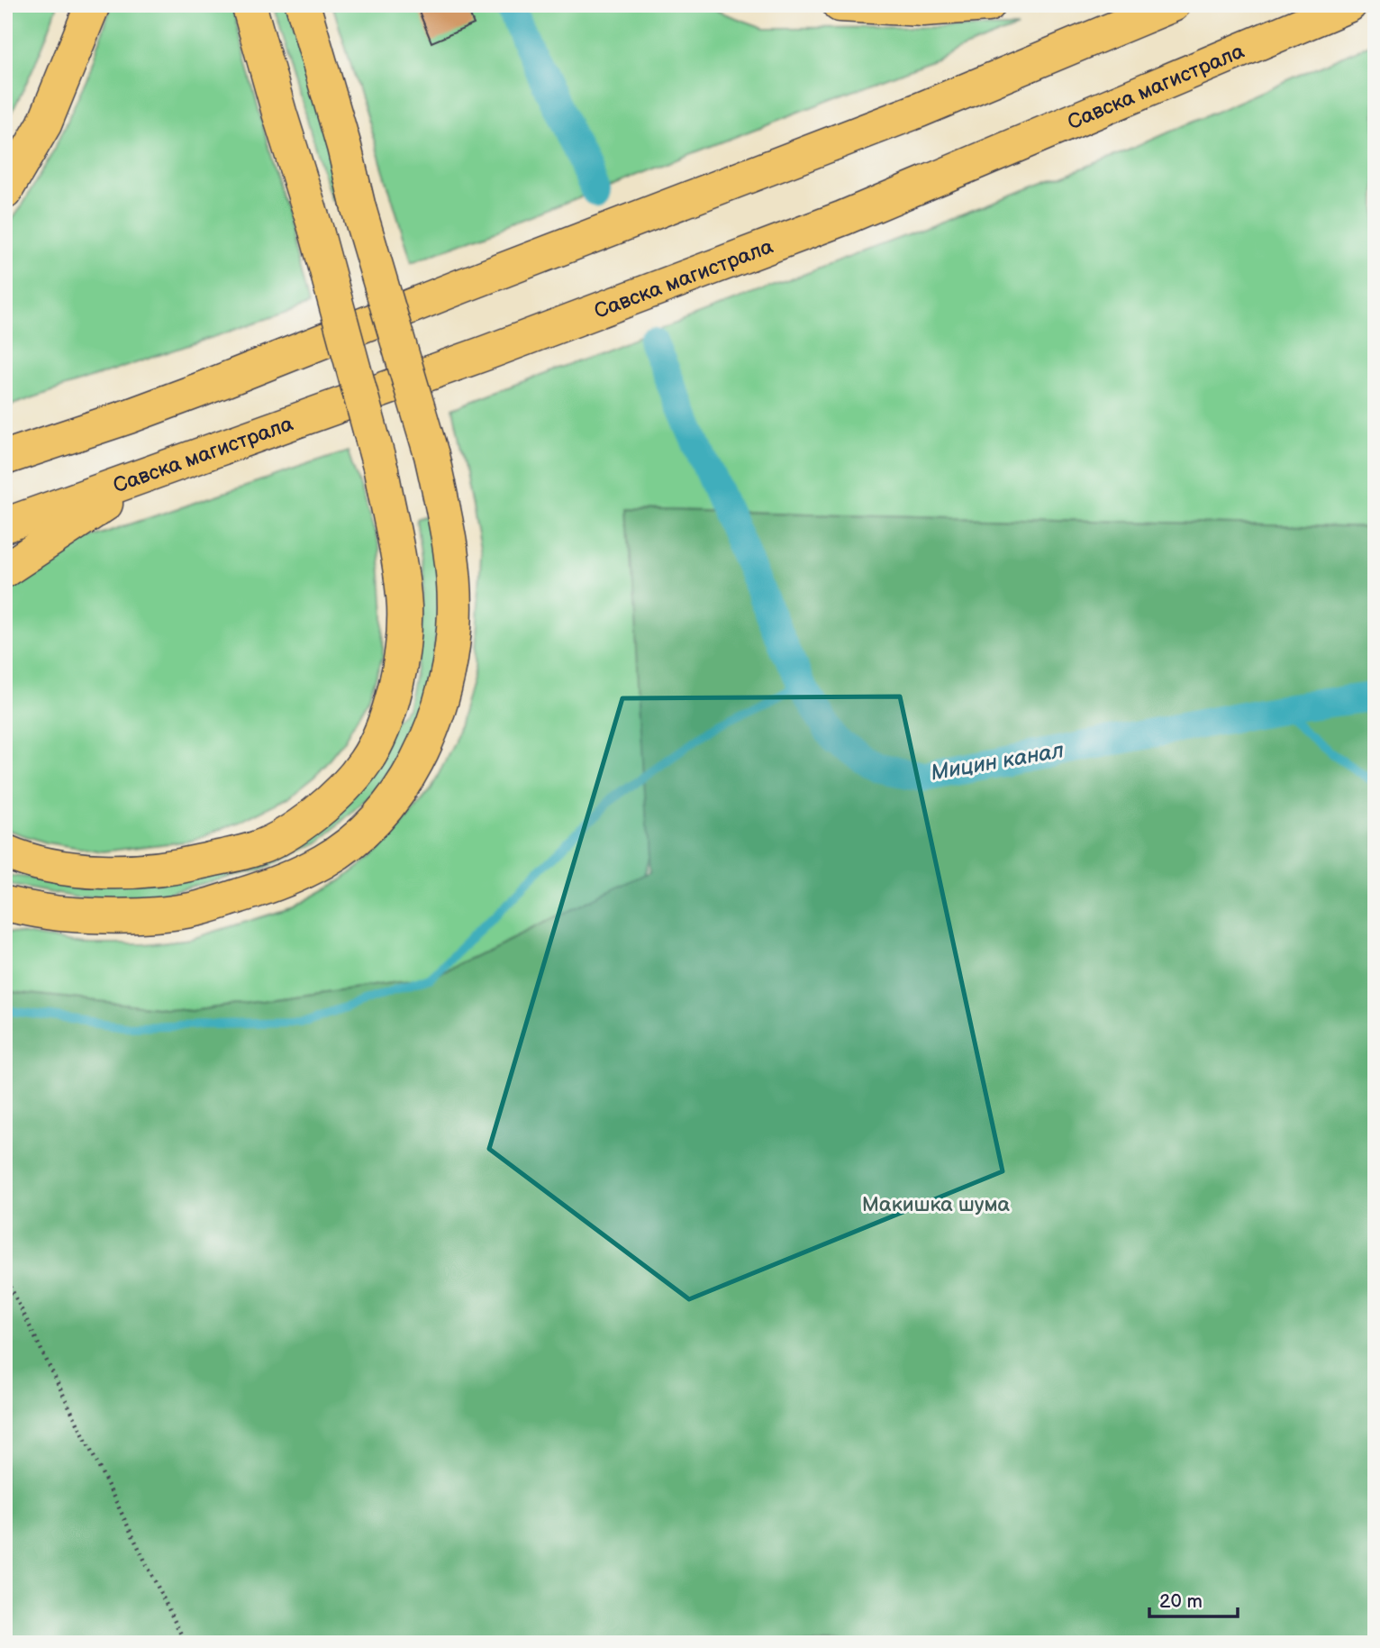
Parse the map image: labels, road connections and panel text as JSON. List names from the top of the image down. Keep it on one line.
{"streets":{"main road":["Савска магистрала"]},"water":["Мицин канал"],"parks":["Макишка шума"],"scale_bar":"20 m"}
